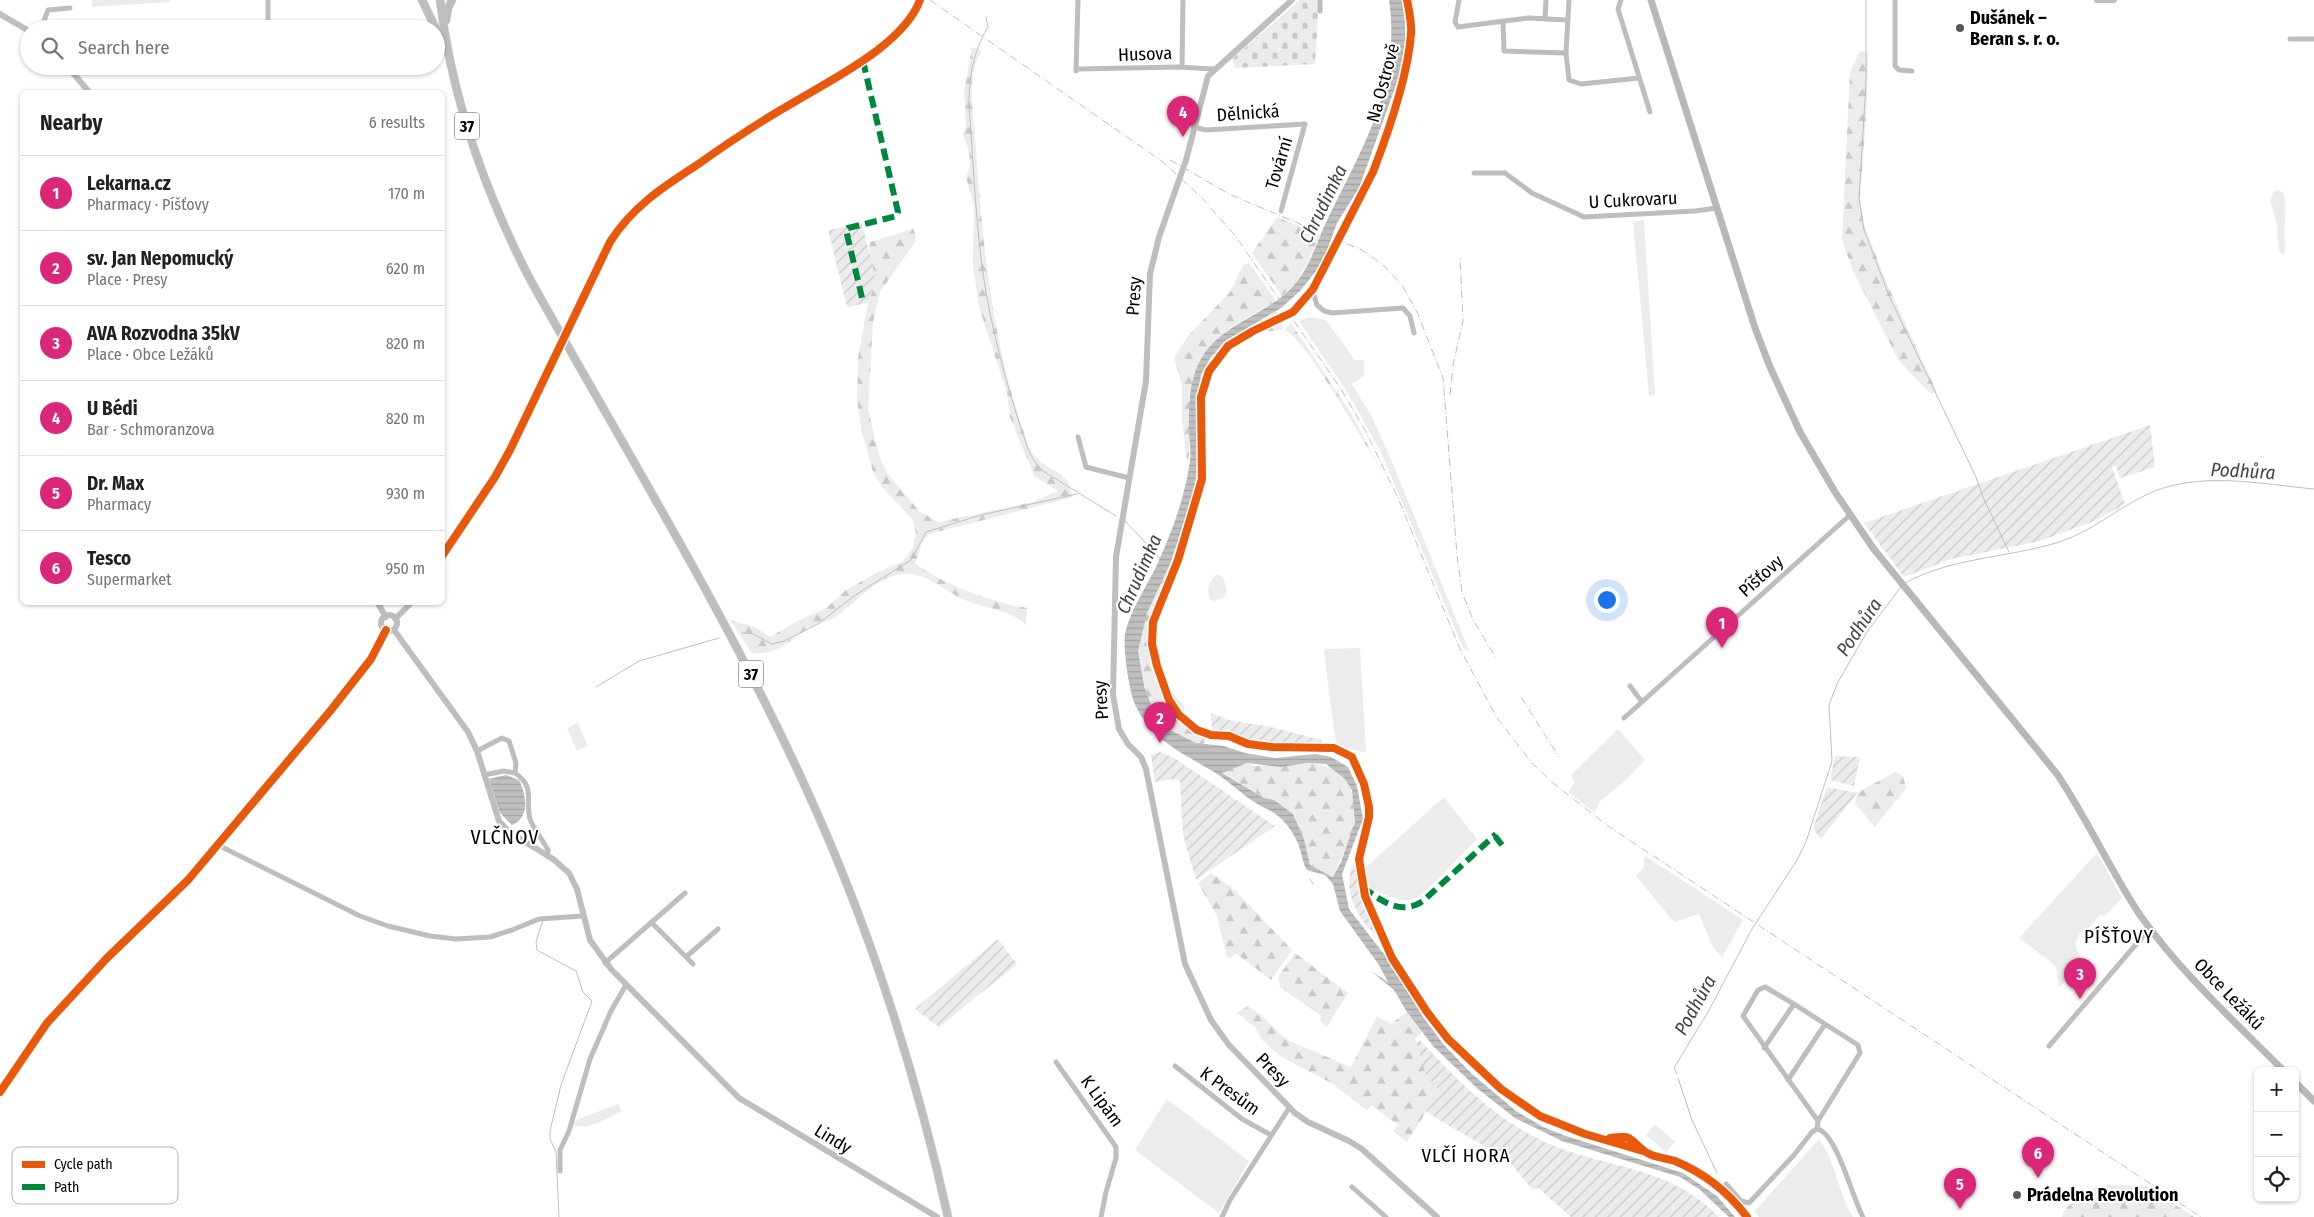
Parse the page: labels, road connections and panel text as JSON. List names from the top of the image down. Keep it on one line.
{"streets":{"main road":["37","Obce Ležáků"],"street":["Husova","Na Ostrově","Dělnická","Tovární","U Cukrovaru","Presy","Píšťovy","K Presům","K Lipám","Lindy"]},"crossings":[["Husova","Presy"],["Dělnická","Tovární"],["Dělnická","Presy"],["U Cukrovaru","Obce Ležáků"],["Presy","K Presům"],["Píšťovy","Obce Ležáků"]],"districts":["VLČNOV","PÍŠŤOVY","VLČÍ HORA"],"water":["Chrudimka","Podhůra"],"places":["Dušánek – Beran s. r. o.","Prádelna Revolution"],"legend":["Cycle path","Path"],"page":{"search":"Search here","heading":["Nearby","6 results"],"pins":["4","1","2","3","6","5"],"list":[{"mark":"1","name":"Lekarna.cz","note":"Pharmacy · Píšťovy","value":"170 m"},{"mark":"2","name":"sv. Jan Nepomucký","note":"Place · Presy","value":"620 m"},{"mark":"3","name":"AVA Rozvodna 35kV","note":"Place · Obce Ležáků","value":"820 m"},{"mark":"4","name":"U Bédi","note":"Bar · Schmoranzova","value":"820 m"},{"mark":"5","name":"Dr. Max","note":"Pharmacy","value":"930 m"},{"mark":"6","name":"Tesco","note":"Supermarket","value":"950 m"}],"map_buttons":["+","−"]}}
